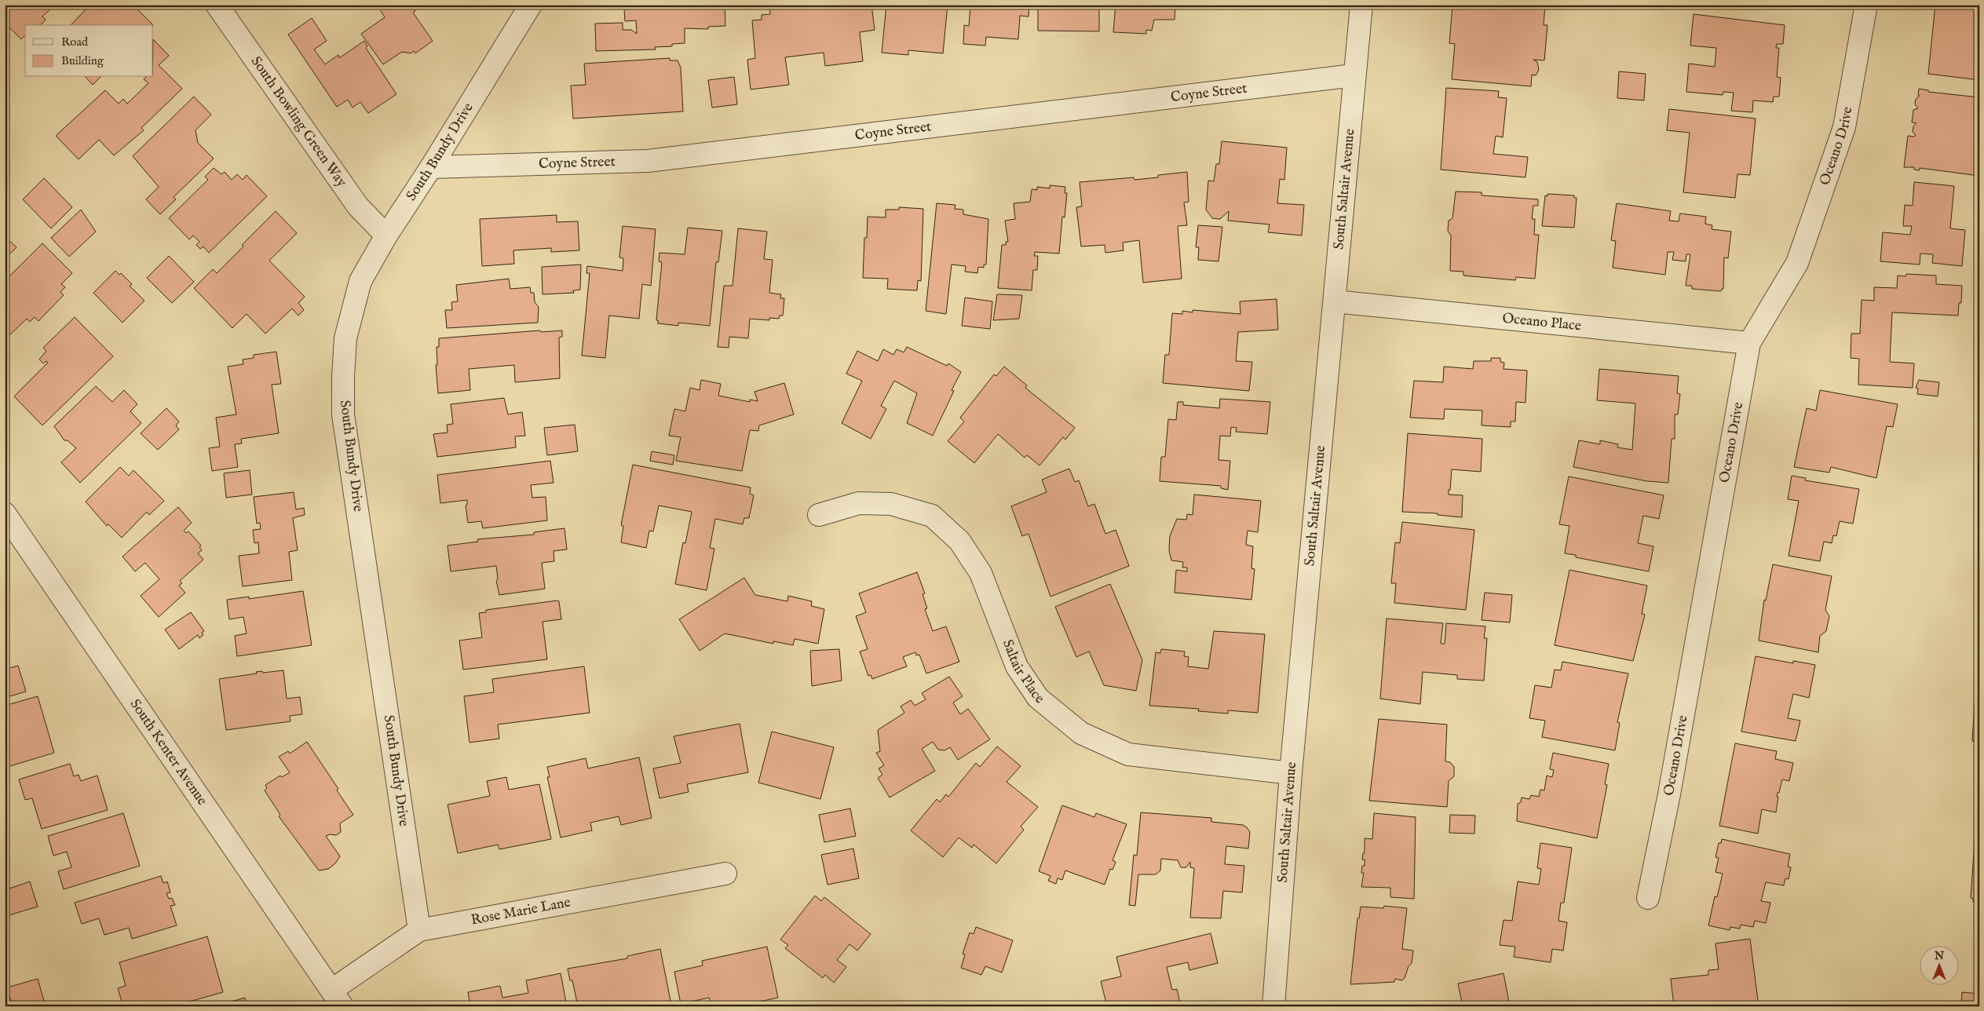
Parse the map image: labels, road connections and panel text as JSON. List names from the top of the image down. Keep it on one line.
{"streets":{"street":["Coyne Street","South Bowling Green Way","Oceano Drive","South Bundy Drive","South Saltair Avenue","Oceano Place","Saltair Place","South Kenter Avenue","Rose Marie Lane"]},"crossings":[["Coyne Street","South Bundy Drive"],["Coyne Street","South Saltair Avenue"],["South Bowling Green Way","South Bundy Drive"],["Oceano Drive","Oceano Place"],["South Bundy Drive","Rose Marie Lane"],["South Saltair Avenue","Oceano Place"],["South Saltair Avenue","Saltair Place"],["South Kenter Avenue","Rose Marie Lane"]],"legend":["Road","Building"],"north":"top"}
